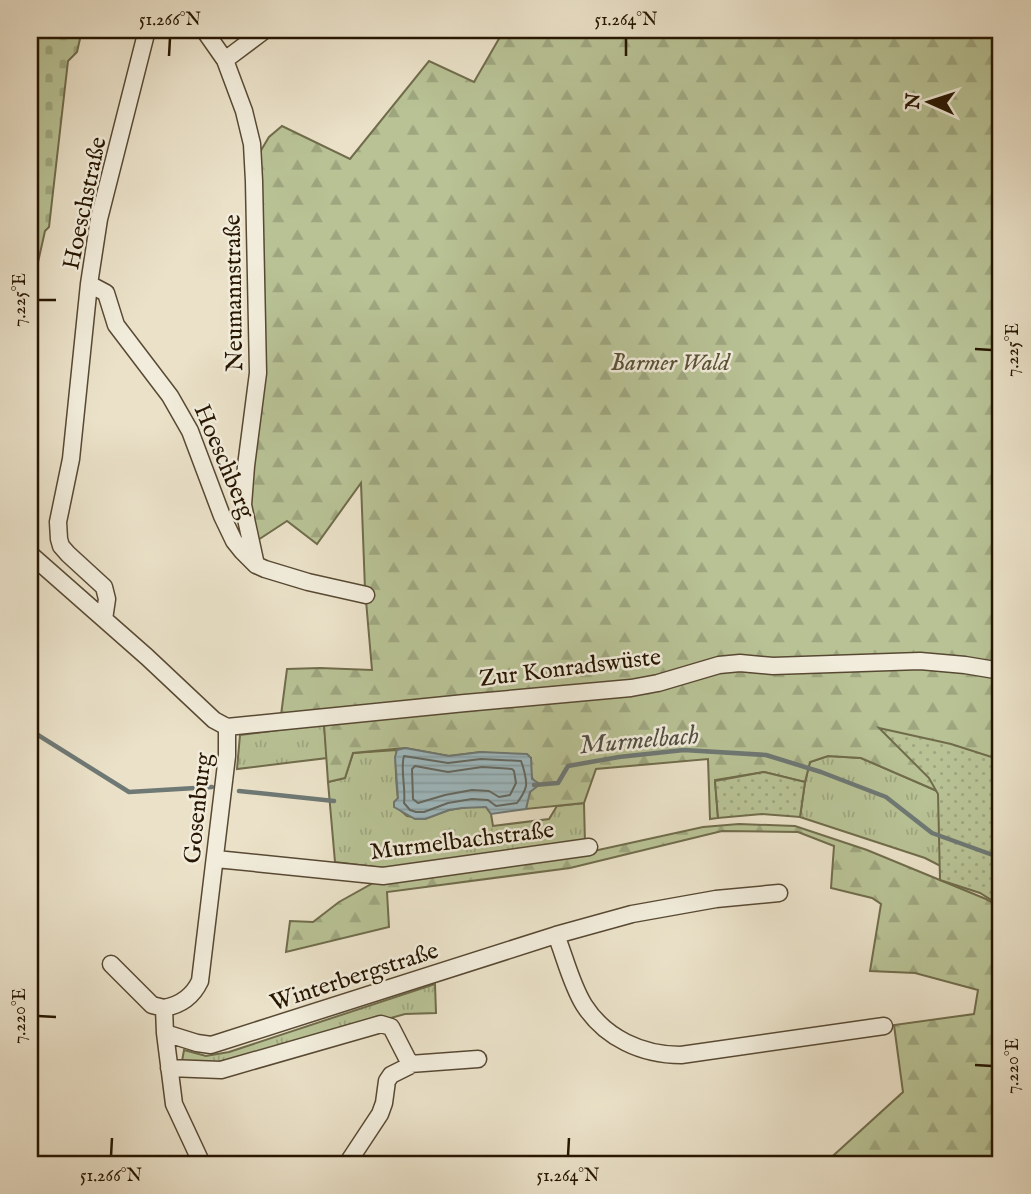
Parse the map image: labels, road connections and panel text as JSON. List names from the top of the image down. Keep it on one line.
{"streets":{"street":["Hoeschstraße","Neumannstraße","Hoeschberg","Zur Konradswüste","Gosenburg","Murmelbachstraße","Winterbergstraße"]},"crossings":[["Hoeschstraße","Hoeschberg"],["Hoeschstraße","Gosenburg"],["Neumannstraße","Hoeschberg"],["Zur Konradswüste","Gosenburg"],["Gosenburg","Murmelbachstraße"]],"water":["Murmelbach"],"parks":["Barmer Wald"],"north":"left","coordinates":["51.266°N","51.264°N","7.225°E","7.220°E"]}
